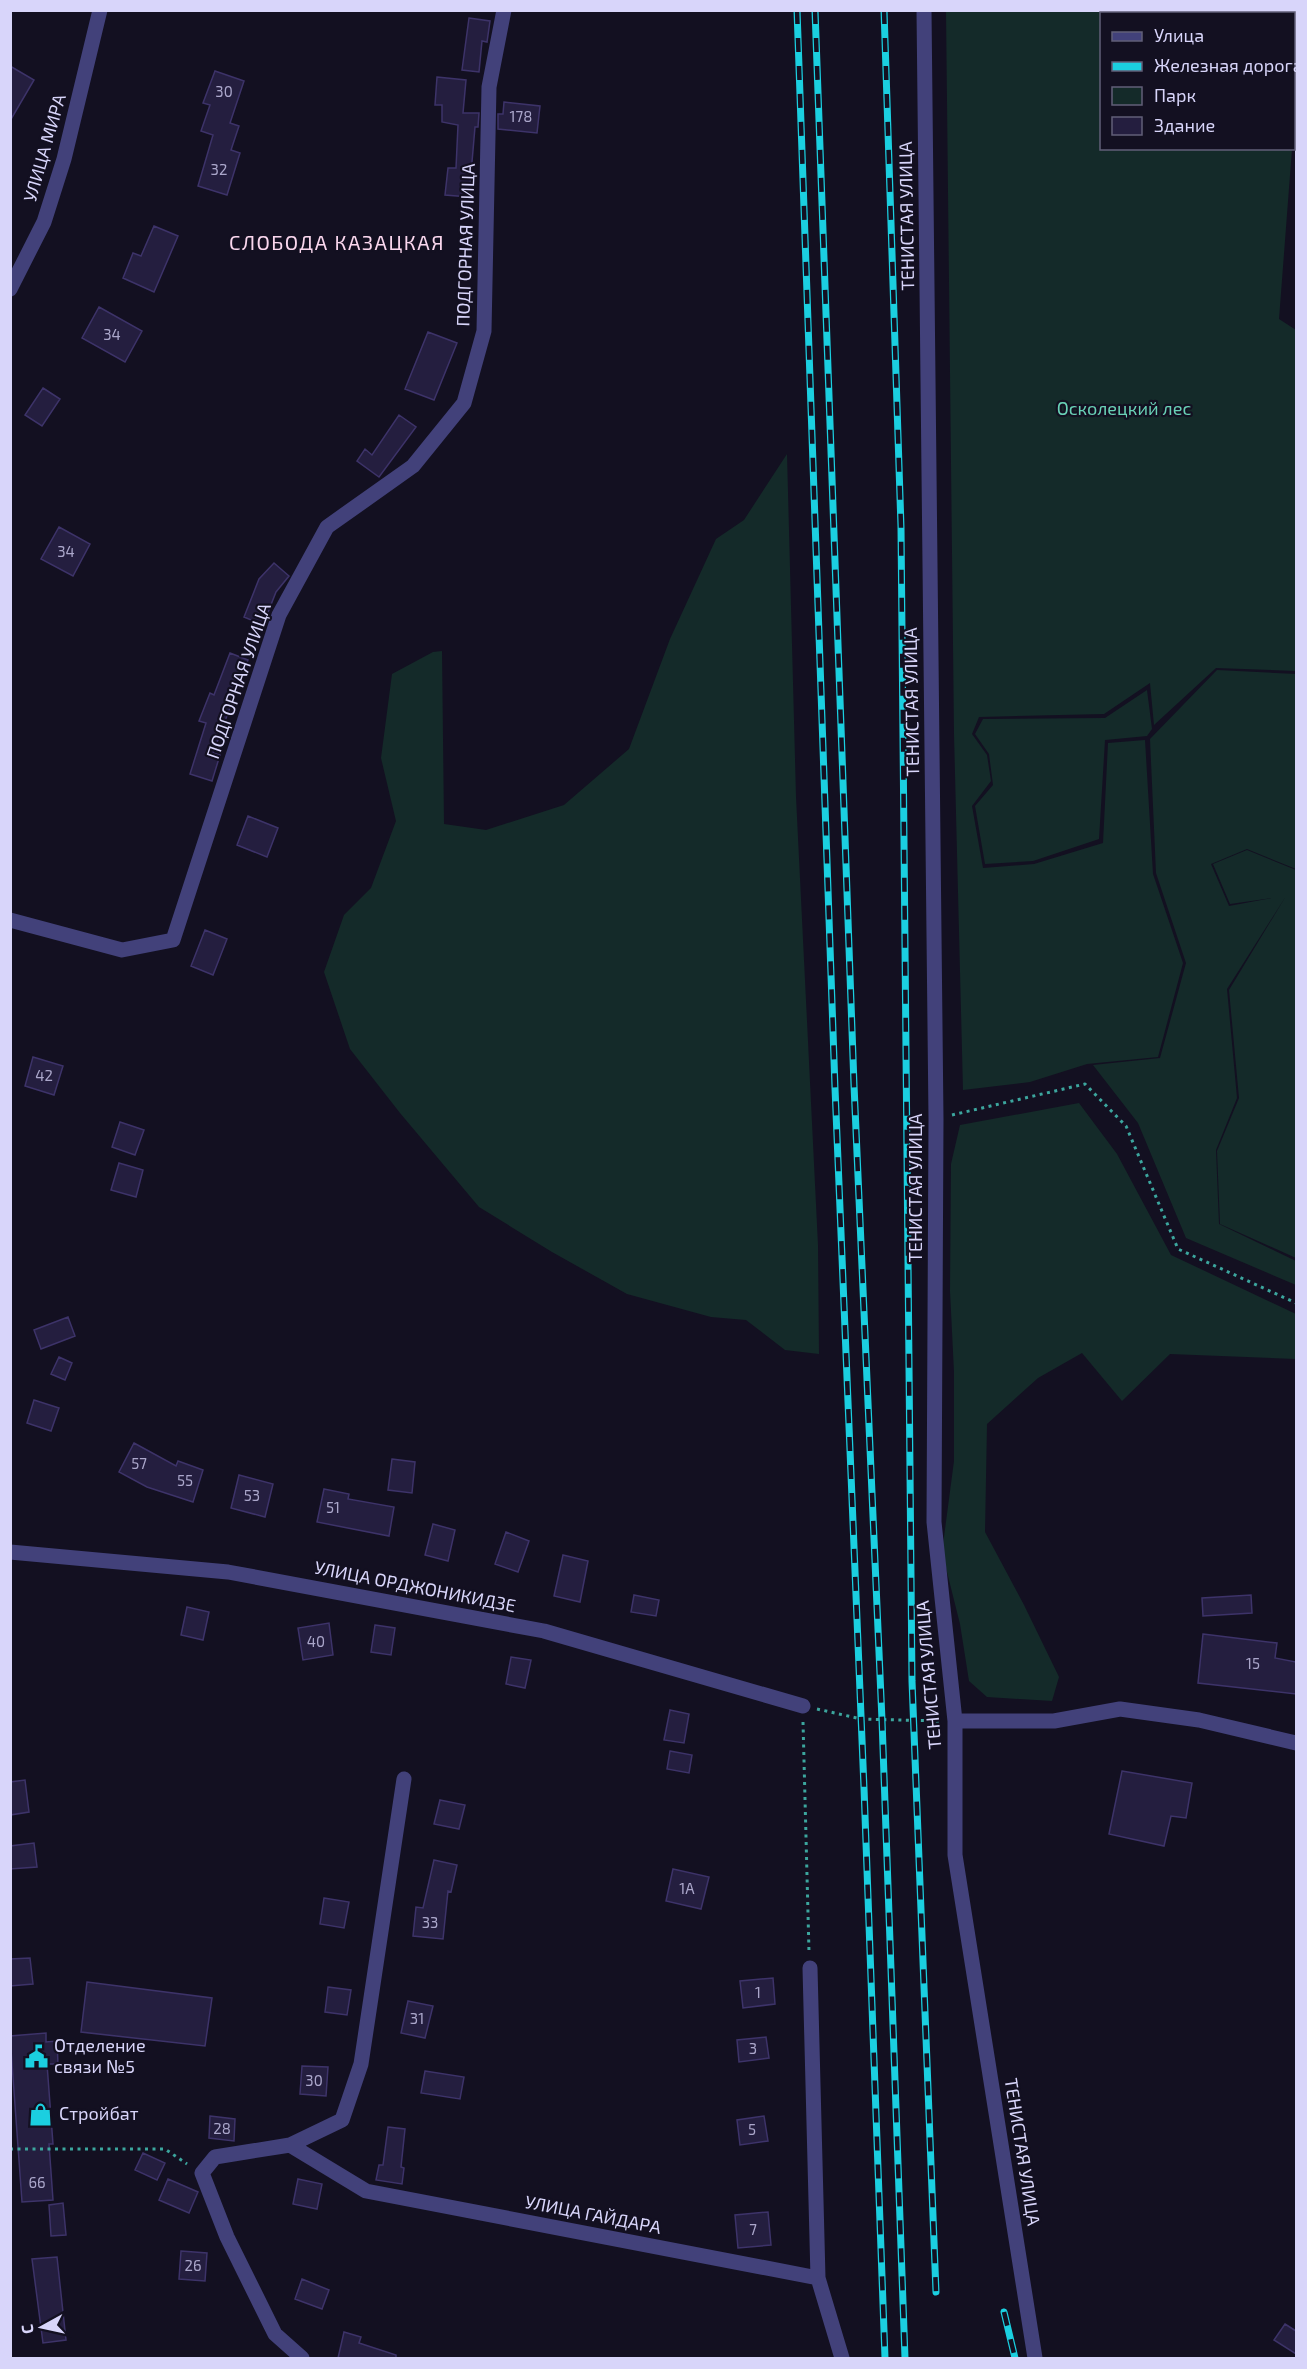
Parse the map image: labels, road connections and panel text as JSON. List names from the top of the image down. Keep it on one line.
{"streets":{"street":["УЛИЦА МИРА","ТЕНИСТАЯ УЛИЦА","ПОДГОРНАЯ УЛИЦА","УЛИЦА ОРДЖОНИКИДЗЕ","УЛИЦА ГАЙДАРА"]},"districts":["СЛОБОДА КАЗАЦКАЯ"],"parks":["Осколецкий лес"],"places":{"public building":["Отделение связи №5"],"shop":["Стройбат"]},"house_numbers":["30","178","32","34","34","42","57","55","53","51","40","15","1А","33","1","31","3","30","28","5","66","7","26"],"legend":["Улица","Железная дорога","Парк","Здание"],"north":"left"}
